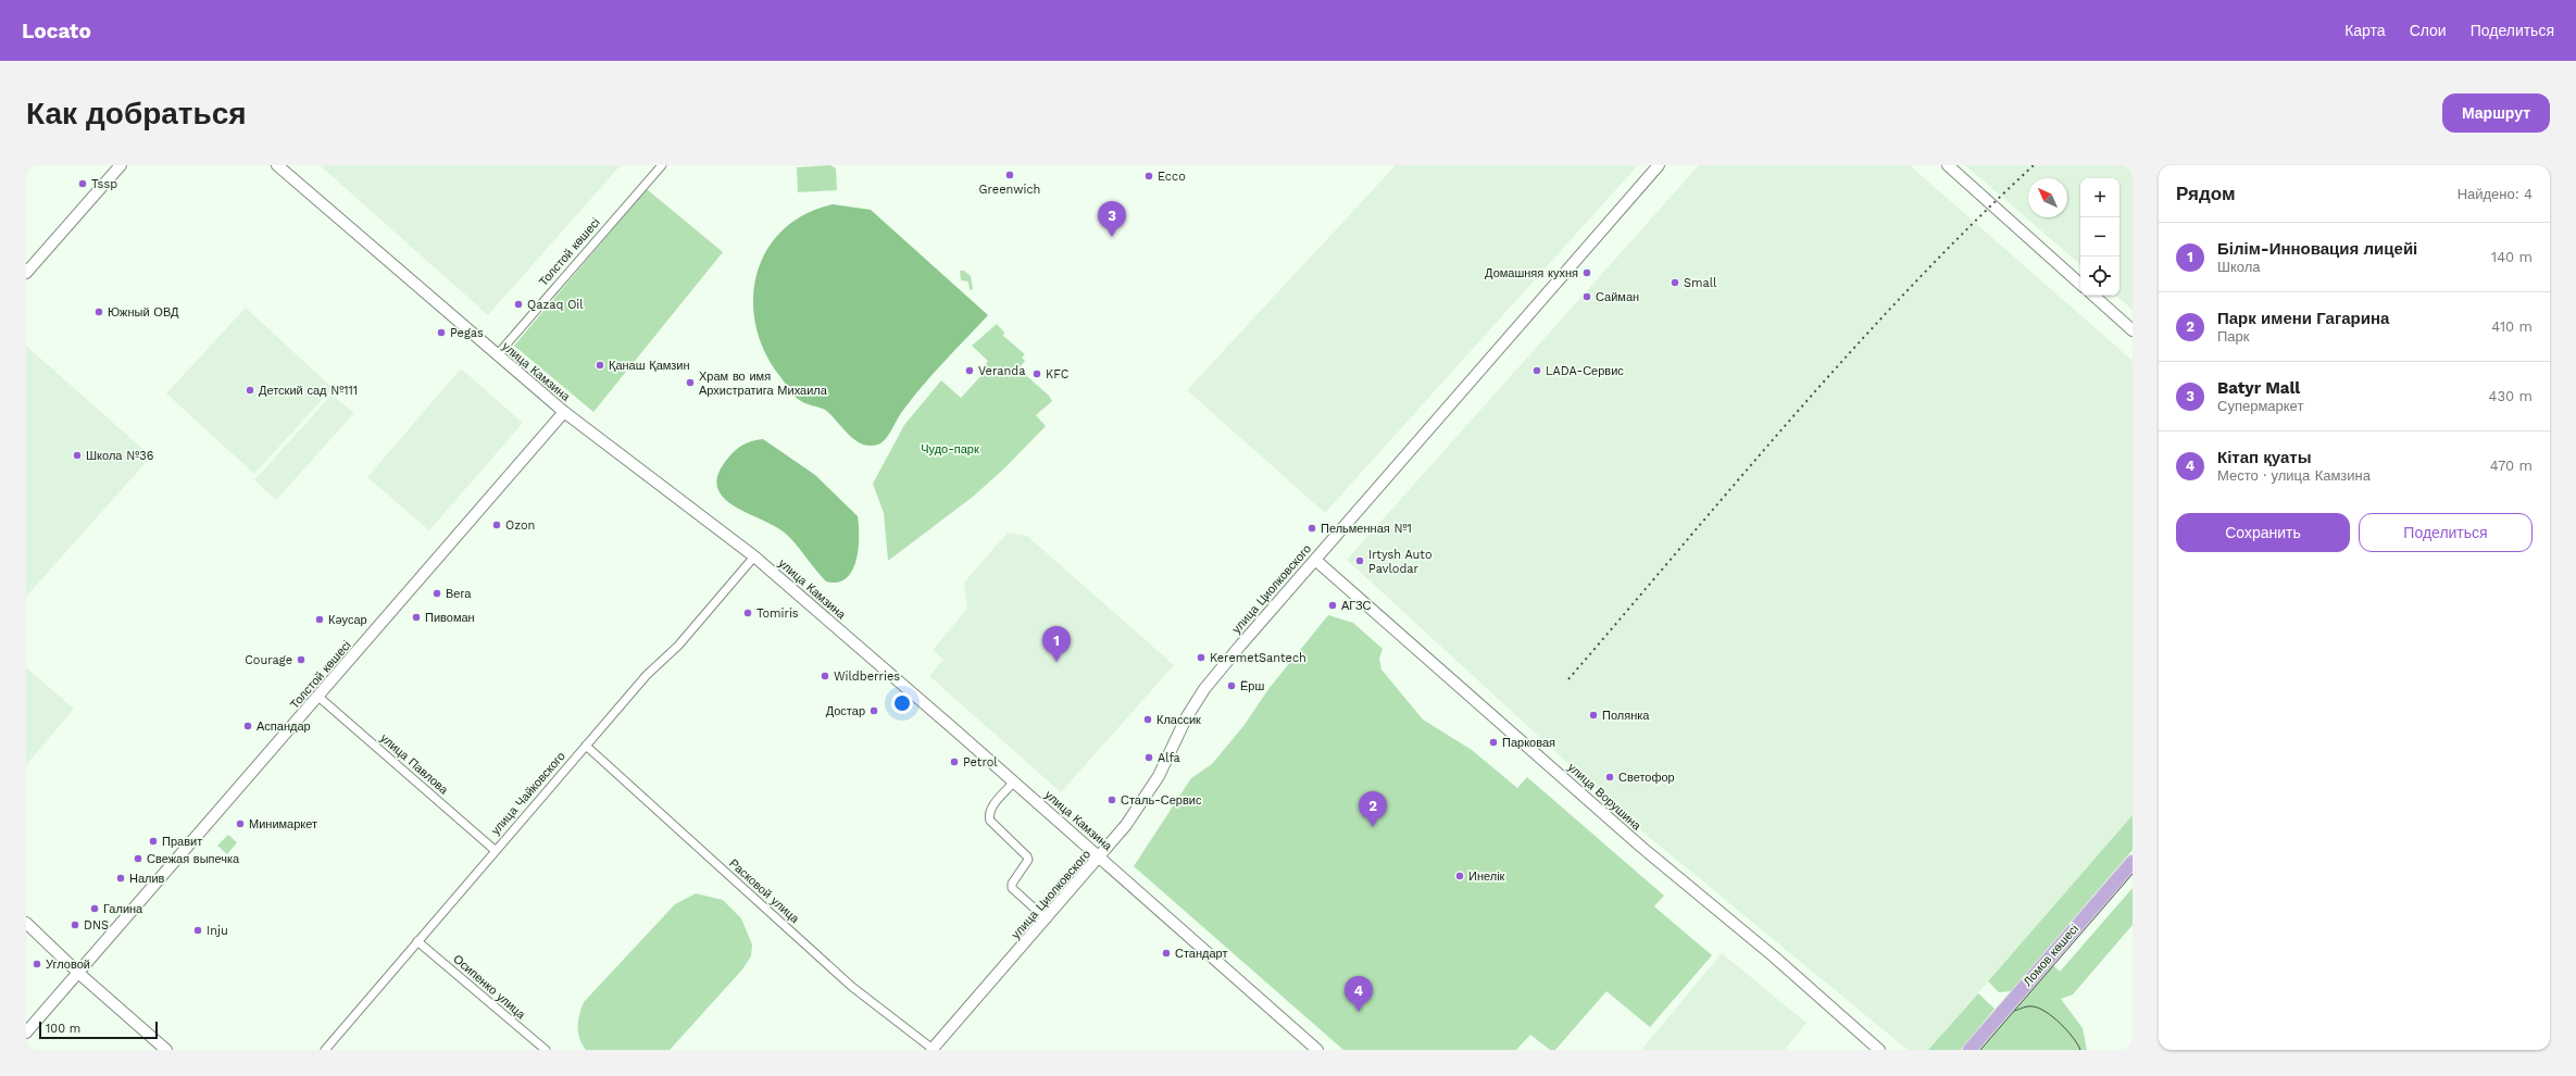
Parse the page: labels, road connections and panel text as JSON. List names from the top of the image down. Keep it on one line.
{"streets":{"main road":["Ломов көшесі"],"street":["Толстой көшесі","улица Камзина","улица Циолковского","улица Павлова","улица Чайковского","улица Ворушина","Расковой улица","Осипенко улица"]},"crossings":[["Толстой көшесі","улица Камзина"],["Толстой көшесі","улица Павлова"],["улица Камзина","улица Циолковского"],["улица Камзина","улица Чайковского"],["улица Циолковского","улица Ворушина"],["улица Циолковского","Расковой улица"],["улица Павлова","улица Чайковского"],["улица Чайковского","Расковой улица"],["улица Чайковского","Осипенко улица"]],"parks":["Чудо-парк"],"places":["Greenwich","Ecco","Tssp","Домашняя кухня","Small","Сайман","Qazaq Oil","Южный ОВД","Pegas","Қанаш Қамзин","Veranda","LADA-Сервис","KFC","Храм во имя Архистратига Михаила","Детский сад №111","Школа №36","Ozon","Пельменная №1","Irtysh Auto Pavlodar","Вега","АГЗС","Tomiris","Пивоман","Кәусар","KeremetSantech","Courage","Wildberries","Ёрш","Достар","Полянка","Классик","Аспандар","Парковая","Alfa","Petrol","Светофор","Сталь-Сервис","Минимаркет","Правит","Свежая выпечка","Инелік","Налив","Галина","DNS","Inju","Стандарт","Угловой"],"scale_bar":"100 m","north":"top left","page":{"header":"Locato","nav":["Карта","Слои","Поделиться"],"buttons":["Маршрут",["Сохранить","Поделиться"]],"title":"Как добраться","heading":["Рядом","Найдено: 4"],"map_buttons":["+","−"],"pins":["3","1","2","4"],"list":[{"mark":"1","name":"Білім-Инновация лицейі","note":"Школа","value":"140 m"},{"mark":"2","name":"Парк имени Гагарина","note":"Парк","value":"410 m"},{"mark":"3","name":"Batyr Mall","note":"Супермаркет","value":"430 m"},{"mark":"4","name":"Кітап қуаты","note":"Место · улица Камзина","value":"470 m"}],"scale":"100 m"}}
